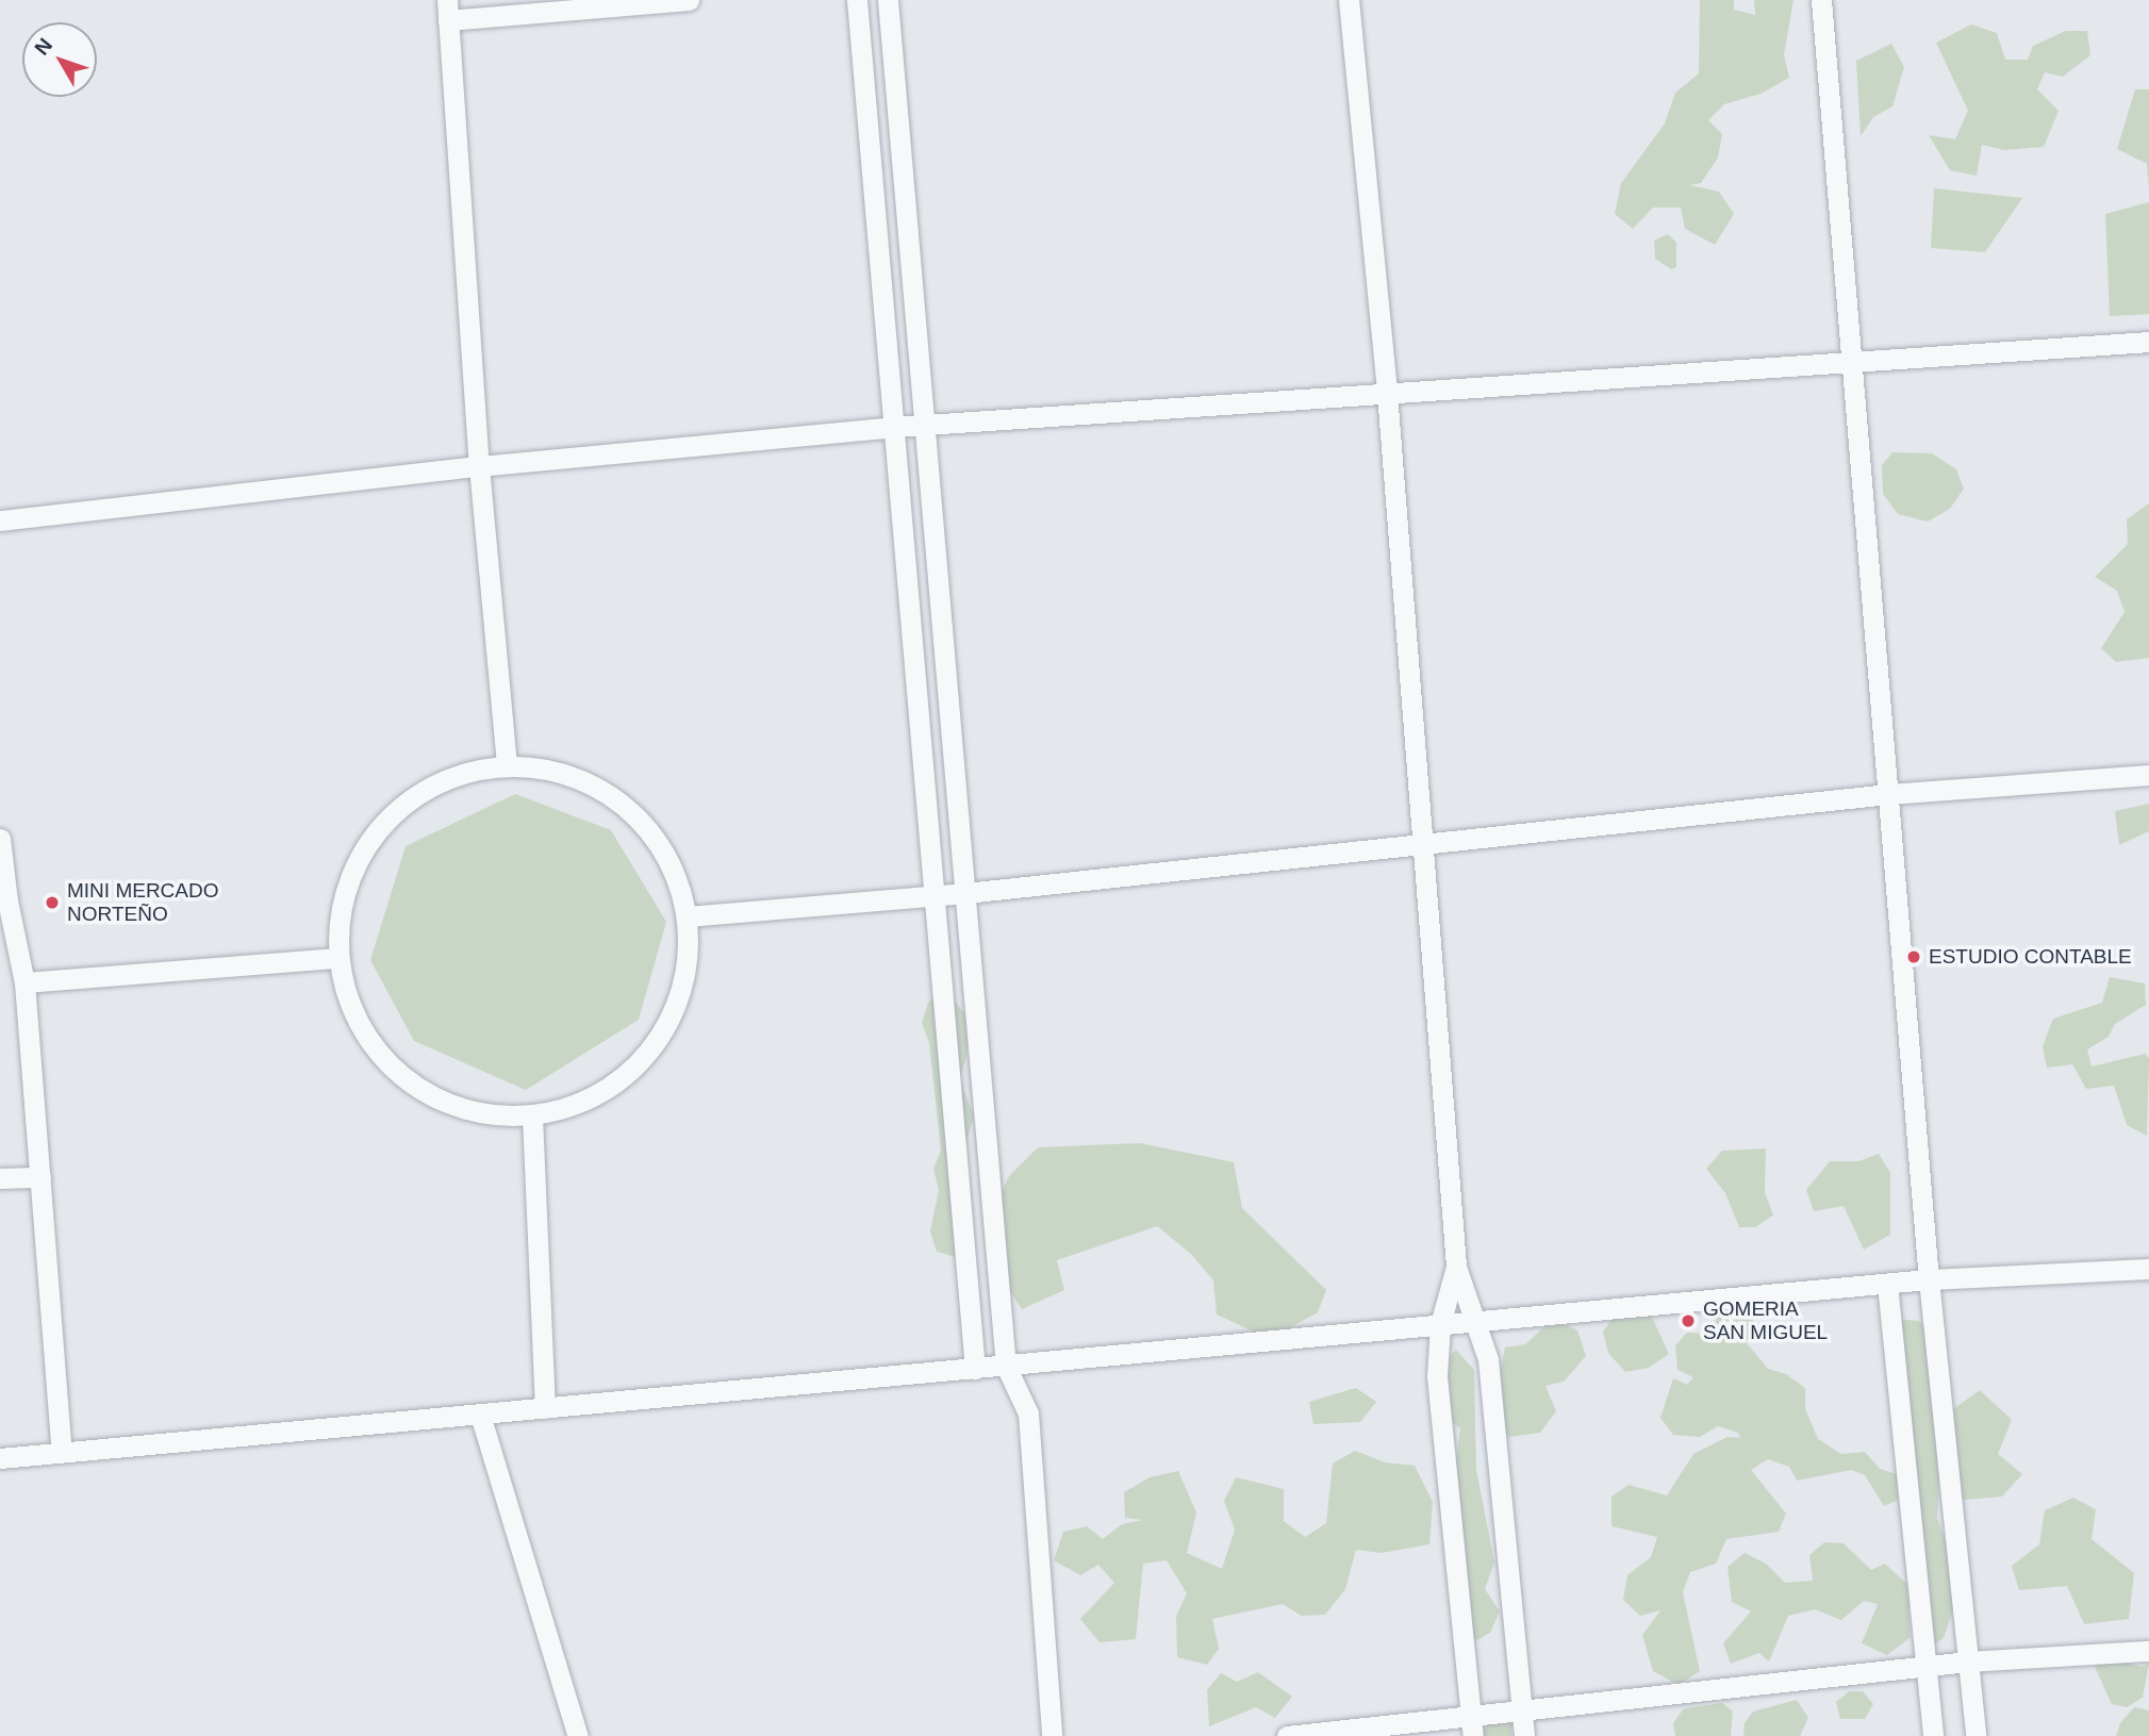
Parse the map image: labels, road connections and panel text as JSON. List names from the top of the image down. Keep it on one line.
{"places":["MINI MERCADO NORTEÑO","ESTUDIO CONTABLE","GOMERIA SAN MIGUEL"],"north":"top left"}
